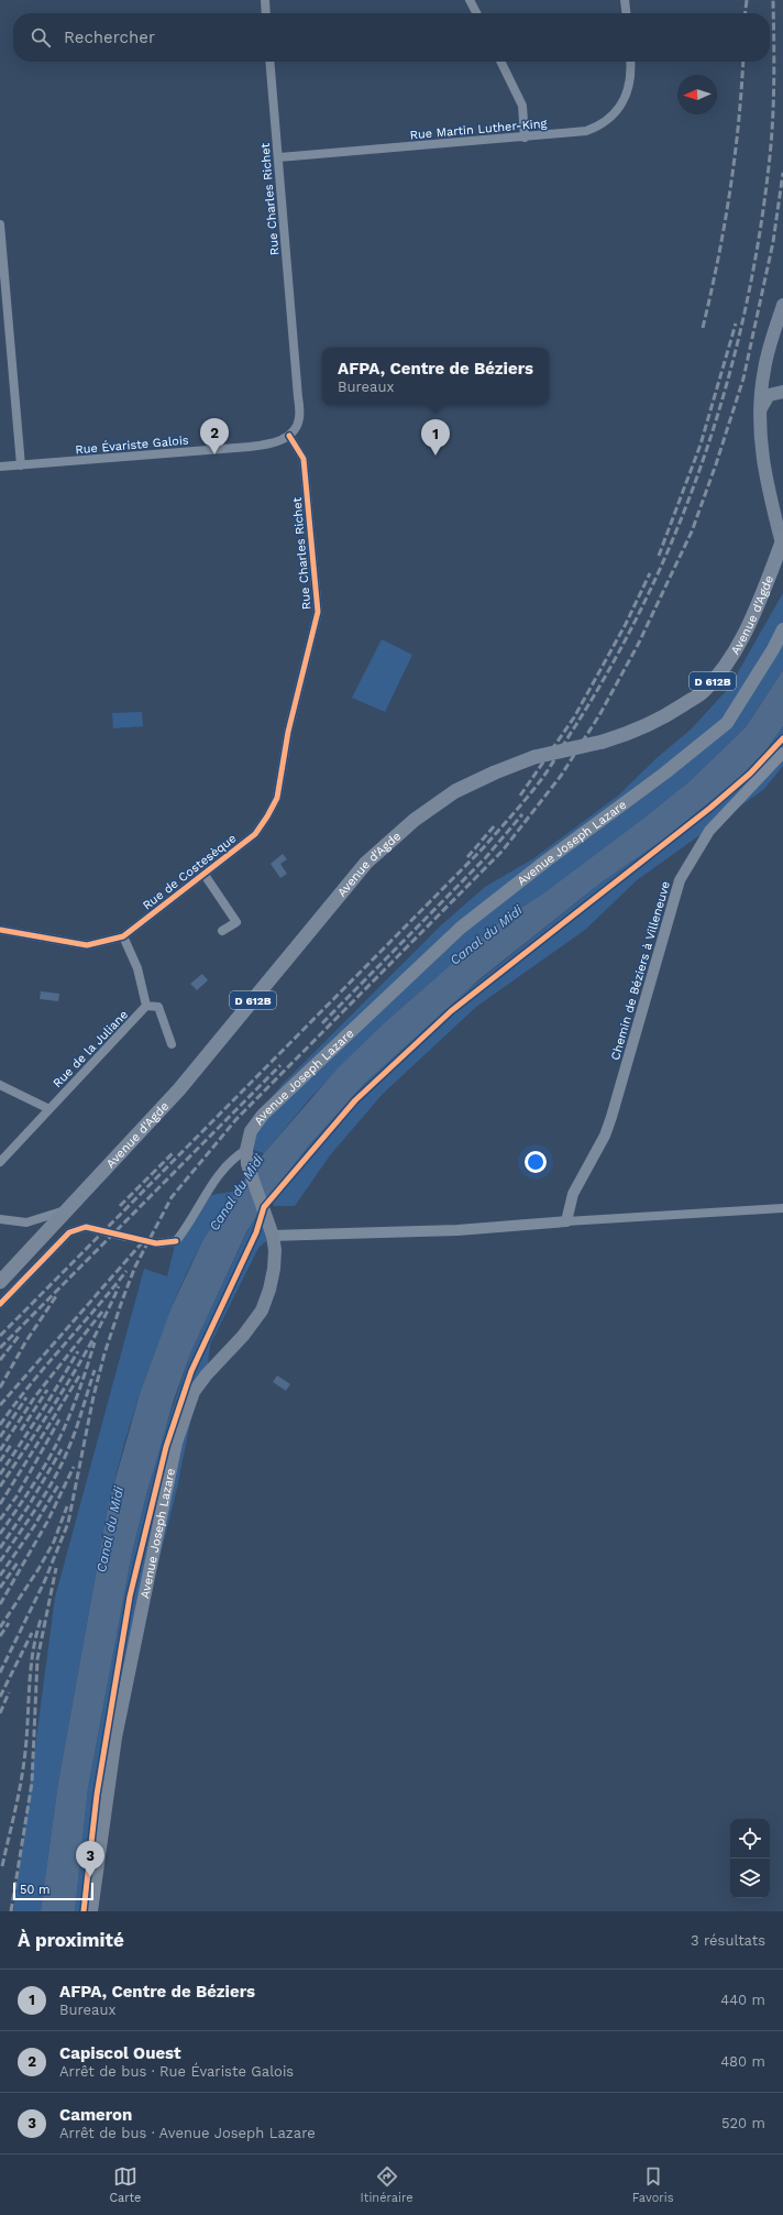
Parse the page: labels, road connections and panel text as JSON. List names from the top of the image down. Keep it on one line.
{"streets":{"main road":["Avenue d'Agde","D 612B","Avenue Joseph Lazare"],"street":["Rue Martin Luther-King","Rue Charles Richet","Rue Évariste Galois","Rue de Costesèque","Chemin de Béziers à Villeneuve","Rue de la Juliane"]},"crossings":[["Rue Martin Luther-King","Rue Charles Richet"],["Rue Charles Richet","Rue Évariste Galois"],["Rue Charles Richet","Rue de Costesèque"]],"water":["Canal du Midi"],"scale_bar":"50 m","north":"left","page":{"search":"Rechercher","popup":["AFPA, Centre de Béziers","Bureaux"],"pins":["2","1","3"],"scale":"50 m","heading":["À proximité","3 résultats"],"list":[{"mark":"1","name":"AFPA, Centre de Béziers","note":"Bureaux","value":"440 m"},{"mark":"2","name":"Capiscol Ouest","note":"Arrêt de bus · Rue Évariste Galois","value":"480 m"},{"mark":"3","name":"Cameron","note":"Arrêt de bus · Avenue Joseph Lazare","value":"520 m"}],"nav":["Carte","Itinéraire","Favoris"]}}
